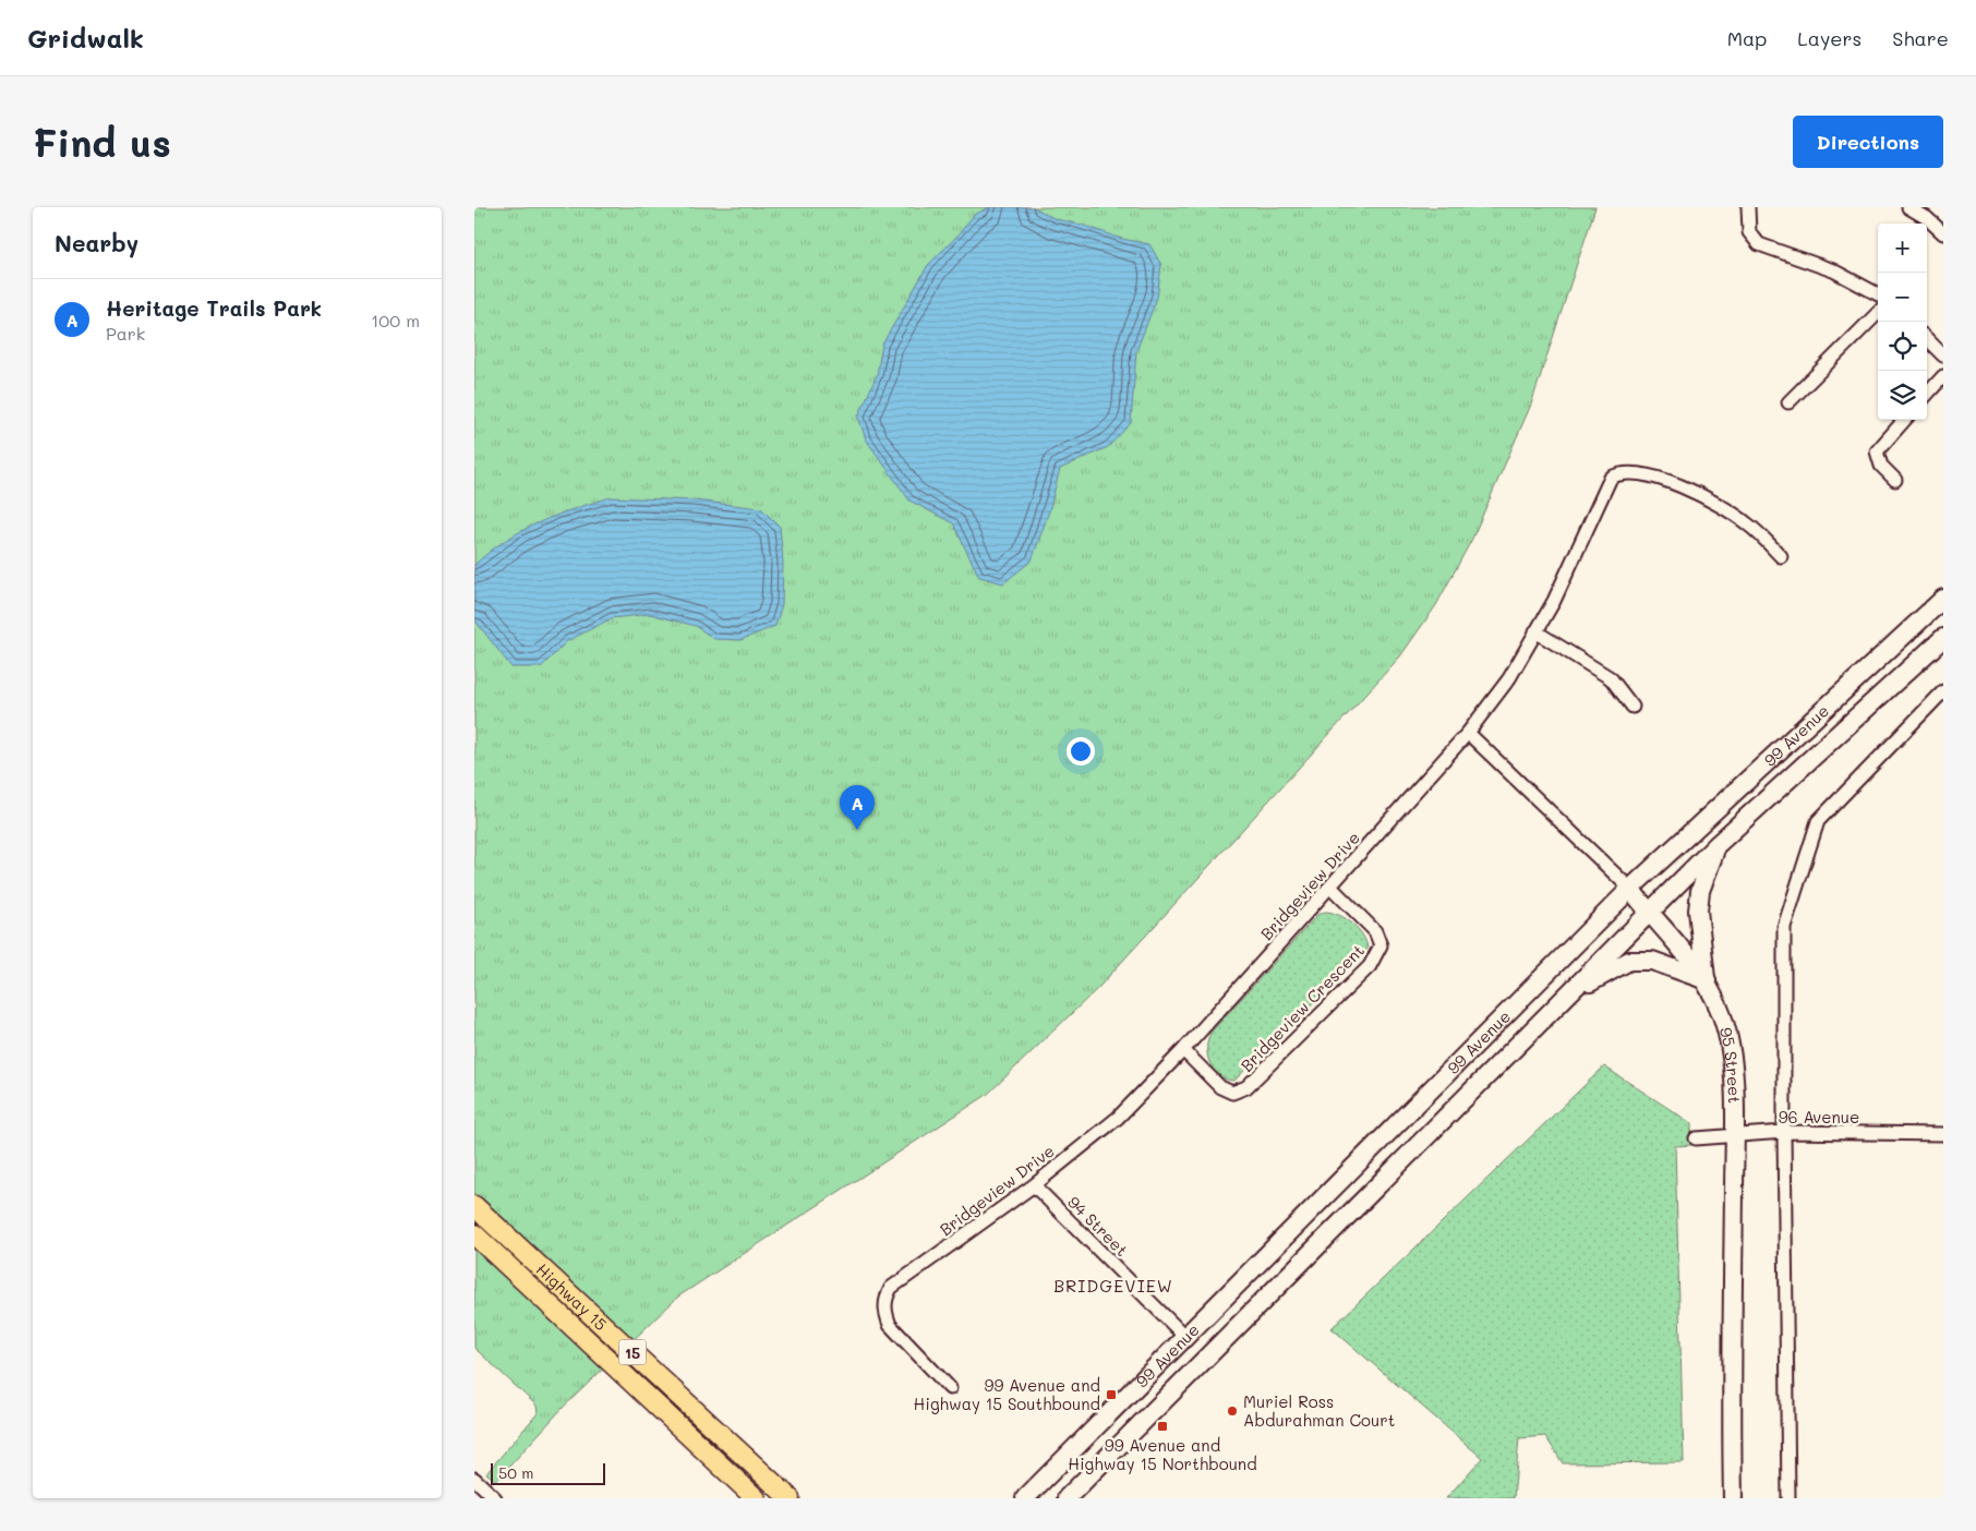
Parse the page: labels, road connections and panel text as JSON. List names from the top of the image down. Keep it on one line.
{"streets":{"main road":["99 Avenue","95 Street","Highway 15","15"],"street":["Bridgeview Drive","Bridgeview Crescent","96 Avenue","94 Street"]},"crossings":[["99 Avenue","95 Street"],["99 Avenue","94 Street"],["Bridgeview Drive","Bridgeview Crescent"],["Bridgeview Drive","95 Street"],["Bridgeview Drive","94 Street"],["95 Street","96 Avenue"]],"districts":["BRIDGEVIEW"],"places":{"transit":["99 Avenue and Highway 15 Southbound","99 Avenue and Highway 15 Northbound"],"other":["Muriel Ross Abdurahman Court"]},"scale_bar":"50 m","page":{"header":"Gridwalk","nav":["Map","Layers","Share"],"buttons":"Directions","title":"Find us","heading":"Nearby","map_buttons":["+","−"],"list":[{"mark":"A","name":"Heritage Trails Park","note":"Park","value":"100 m"}],"pins":"A","scale":"50 m"}}
